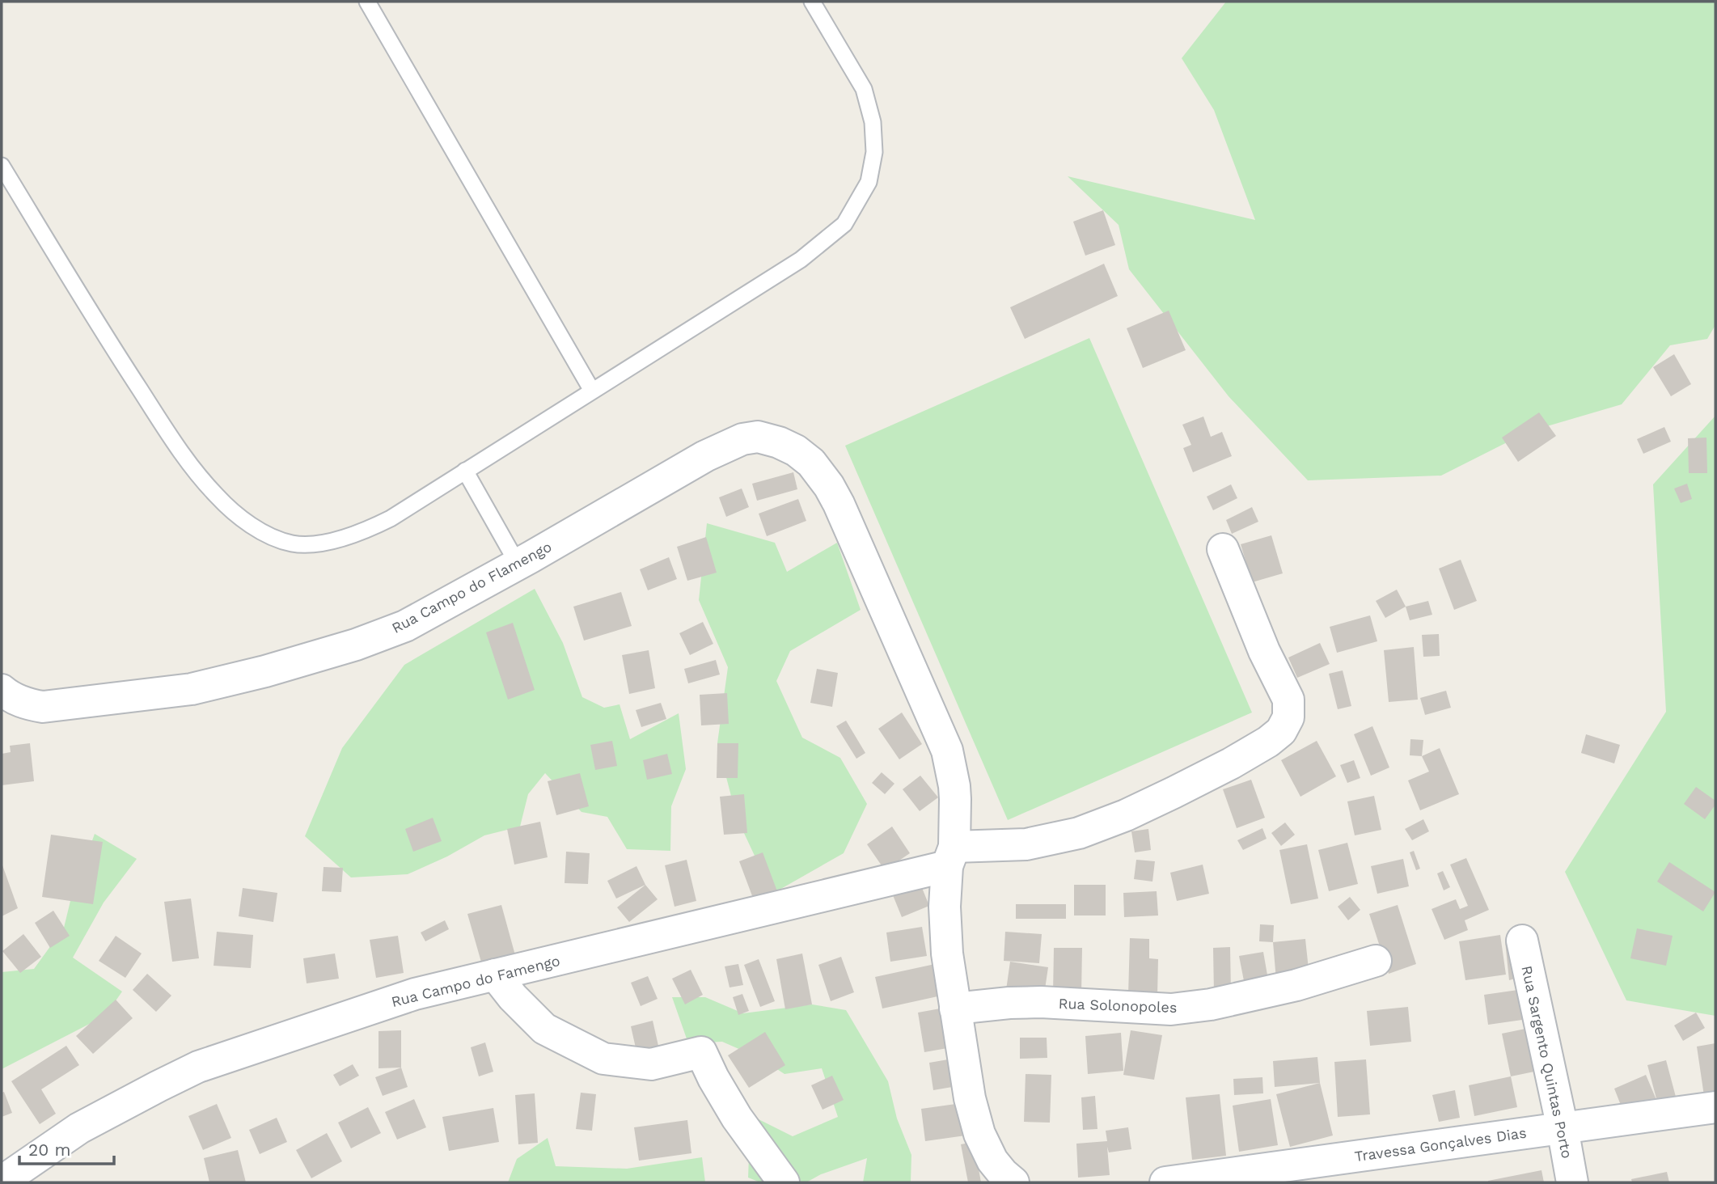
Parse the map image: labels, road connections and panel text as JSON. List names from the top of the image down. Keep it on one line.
{"streets":{"street":["Rua Campo do Flamengo","Rua Campo do Famengo","Rua Solonopoles","Rua Sargento Quintas Porto","Travessa Gonçalves Dias"]},"crossings":[["Rua Campo do Flamengo","Rua Campo do Famengo"],["Rua Campo do Flamengo","Rua Solonopoles"],["Rua Sargento Quintas Porto","Travessa Gonçalves Dias"]],"scale_bar":"20 m"}
